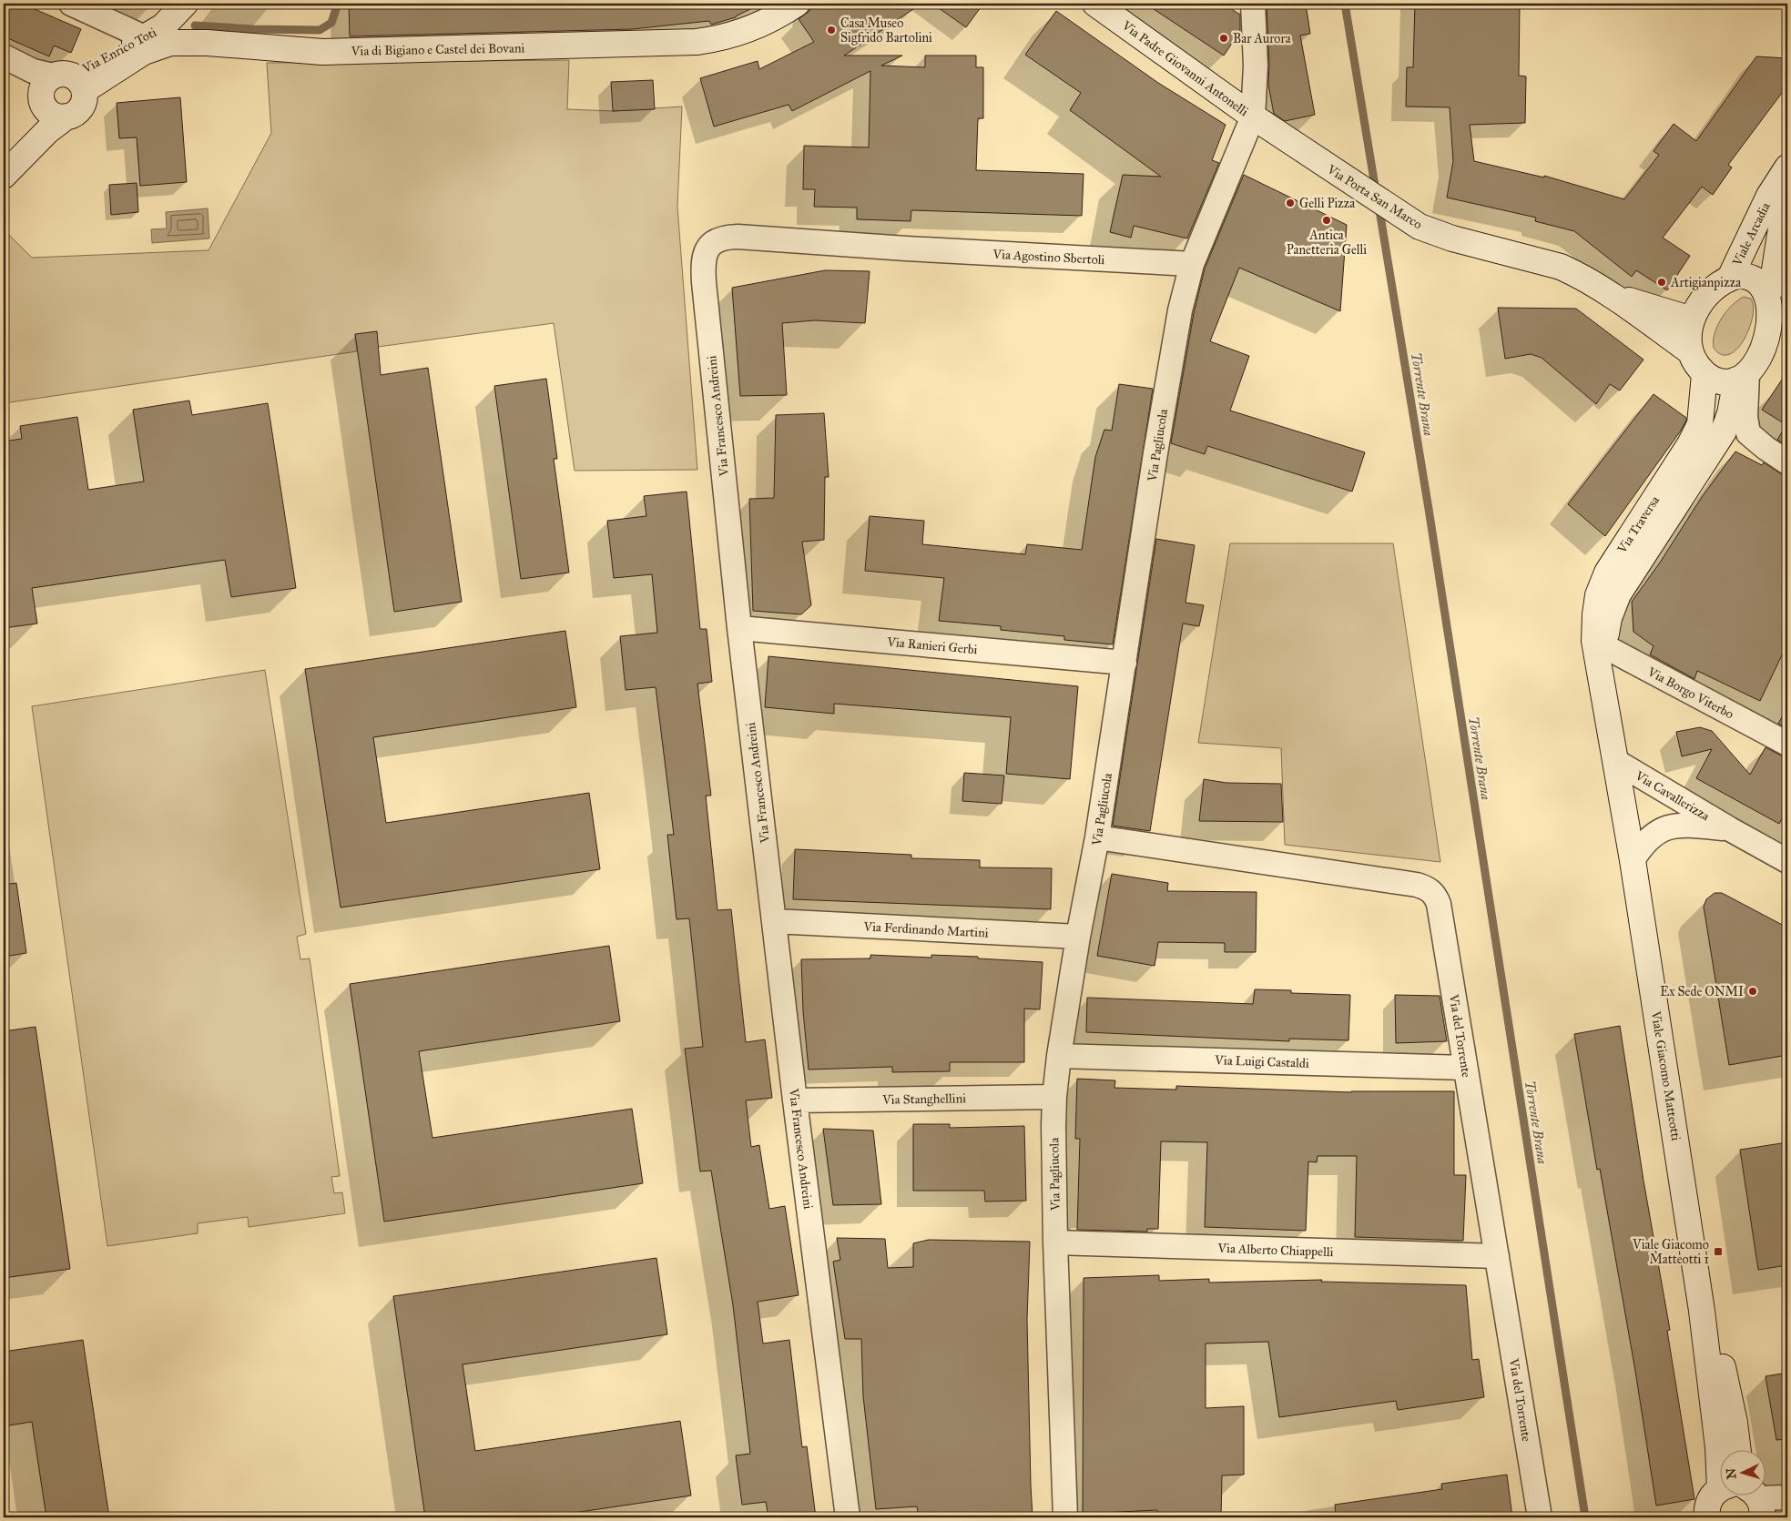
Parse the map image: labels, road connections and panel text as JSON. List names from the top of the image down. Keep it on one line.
{"streets":{"street":["Via di Bigiano e Castel dei Bovani","Via Enrico Toti","Via Padre Giovanni Antonelli","Via Porta San Marco","Viale Arcadia","Via Agostino Sbertoli","Via Francesco Andreini","Via Pagliucola","Via Traversa","Via Ranieri Gerbi","Via Borgo Viterbo","Via Cavallerizza","Via Ferdinando Martini","Via del Torrente","Via Luigi Castaldi","Viale Giacomo Matteotti","Via Stanghellini","Via Alberto Chiappelli"]},"crossings":[["Via di Bigiano e Castel dei Bovani","Via Enrico Toti"],["Via Padre Giovanni Antonelli","Via Porta San Marco"],["Via Padre Giovanni Antonelli","Via Pagliucola"],["Via Porta San Marco","Viale Arcadia"],["Via Porta San Marco","Via Pagliucola"],["Via Porta San Marco","Via Traversa"],["Viale Arcadia","Via Traversa"],["Via Agostino Sbertoli","Via Francesco Andreini"],["Via Agostino Sbertoli","Via Pagliucola"],["Via Francesco Andreini","Via Ranieri Gerbi"],["Via Francesco Andreini","Via Ferdinando Martini"],["Via Francesco Andreini","Via Stanghellini"],["Via Pagliucola","Via Ranieri Gerbi"],["Via Pagliucola","Via Ferdinando Martini"],["Via Pagliucola","Via del Torrente"],["Via Pagliucola","Via Luigi Castaldi"],["Via Pagliucola","Via Stanghellini"],["Via Pagliucola","Via Alberto Chiappelli"],["Via Traversa","Via Borgo Viterbo"],["Via Traversa","Via Cavallerizza"],["Via Traversa","Viale Giacomo Matteotti"],["Via Cavallerizza","Viale Giacomo Matteotti"],["Via del Torrente","Via Luigi Castaldi"],["Via del Torrente","Via Alberto Chiappelli"]],"water":["Torrente Brana"],"places":{"other":["Casa Museo Sigfrido Bartolini","Bar Aurora","Gelli Pizza","Antica Panetteria Gelli","Artigianpizza","Ex Sede ONMI"],"transit":["Viale Giacomo Matteotti 1"]},"north":"left"}
